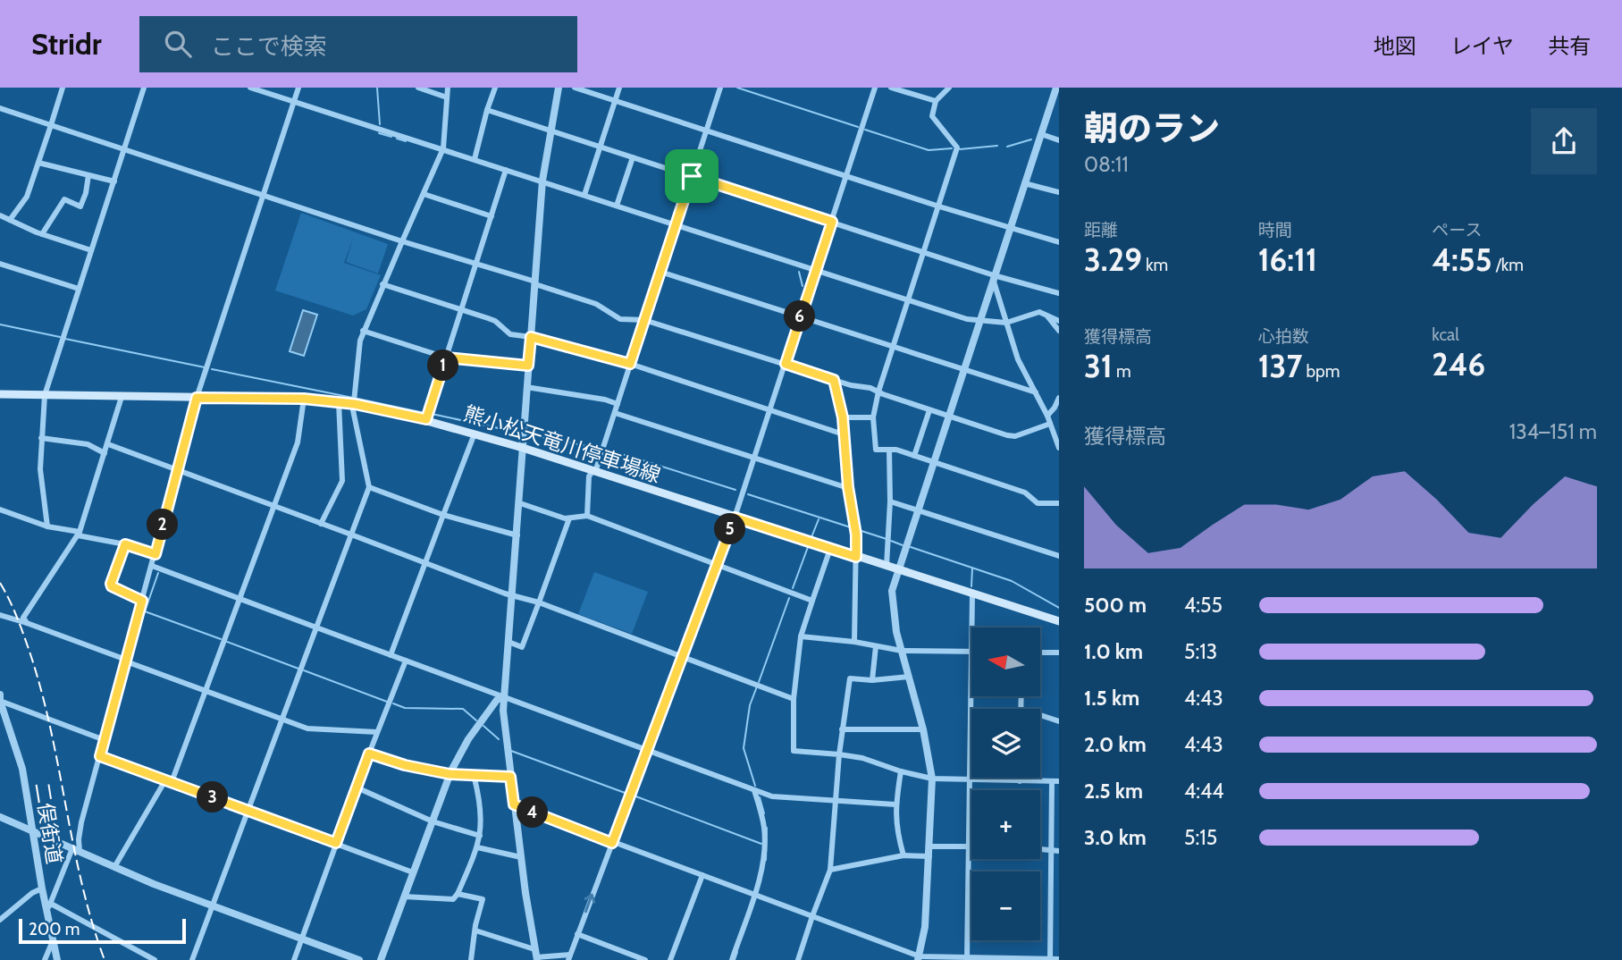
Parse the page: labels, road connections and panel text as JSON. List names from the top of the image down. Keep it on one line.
{"streets":{"main road":["熊小松天竜川停車場線"],"street":["二俣街道"]},"scale_bar":"200 m","north":"left","page":{"header":"Stridr","search":"ここで検索","nav":["地図","レイヤ","共有"],"heading":["朝のラン","08:11"],"stats":[["距離","3.29 km"],["時間","16:11"],["ペース","4:55 /km"],["獲得標高","31 m"],["心拍数","137 bpm"],["kcal","246"]],"pins":["6","1","2","5","3","4"],"chart":["獲得標高","134–151 m"],"list":[{"name":"500 m","note":"4:55"},{"name":"1.0 km","note":"5:13"},{"name":"1.5 km","note":"4:43"},{"name":"2.0 km","note":"4:43"},{"name":"2.5 km","note":"4:44"},{"name":"3.0 km","note":"5:15"}],"map_buttons":["+","−"],"scale":"200 m"}}
